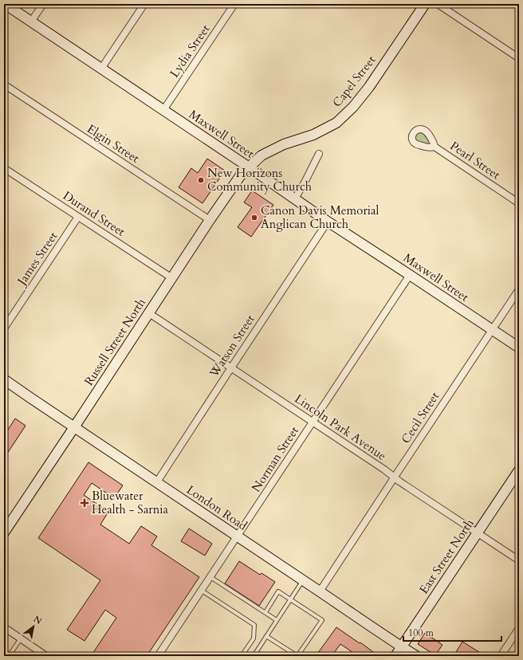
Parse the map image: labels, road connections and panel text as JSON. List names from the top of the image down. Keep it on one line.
{"streets":{"street":["Lydia Street","Capel Street","Maxwell Street","Elgin Street","Pearl Street","Durand Street","James Street","Russell Street North","Watson Street","Cecil Street","Lincoln Park Avenue","Norman Street","London Road","East Street North"]},"crossings":[["Lydia Street","Maxwell Street"],["Capel Street","Maxwell Street"],["Capel Street","Russell Street North"],["Maxwell Street","Russell Street North"],["Maxwell Street","Watson Street"],["Maxwell Street","Cecil Street"],["Maxwell Street","Norman Street"],["Elgin Street","Russell Street North"],["Durand Street","James Street"],["Durand Street","Russell Street North"],["Russell Street North","Lincoln Park Avenue"],["Russell Street North","London Road"],["Watson Street","Lincoln Park Avenue"],["Watson Street","London Road"],["Cecil Street","Lincoln Park Avenue"],["Cecil Street","London Road"],["Lincoln Park Avenue","Norman Street"],["Lincoln Park Avenue","East Street North"],["Norman Street","London Road"],["London Road","East Street North"]],"places":{"other":["New Horizons Community Church","Canon Davis Memorial Anglican Church"],"health":["Bluewater Health - Sarnia"]},"scale_bar":"100 m","north":"top right"}
